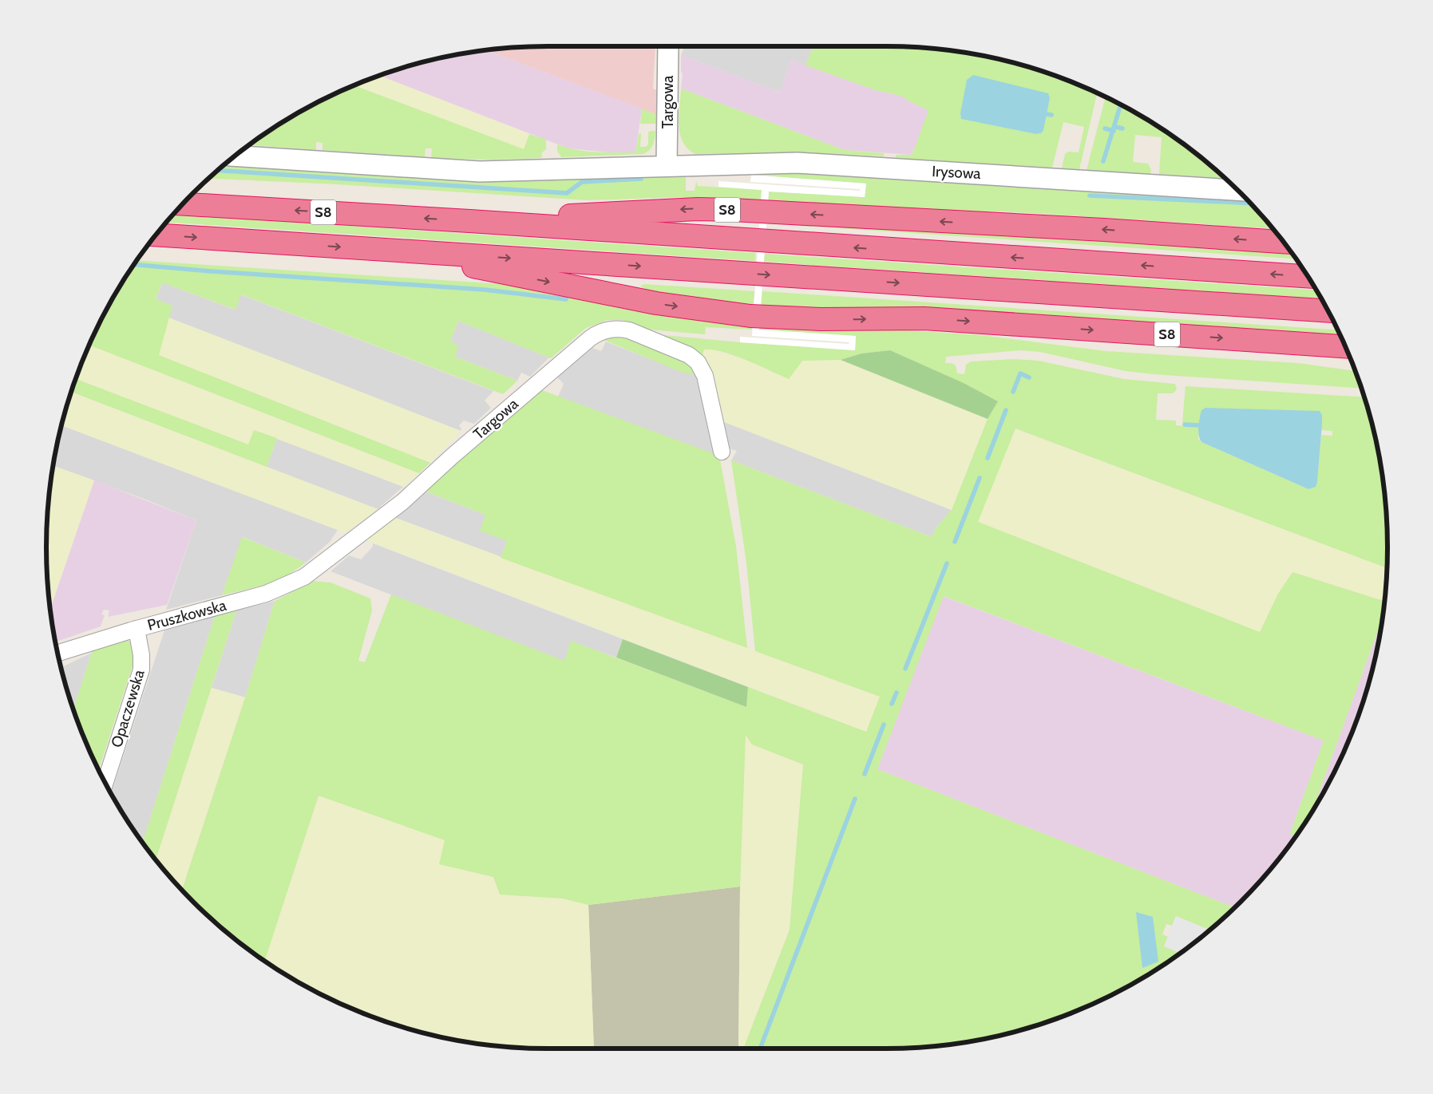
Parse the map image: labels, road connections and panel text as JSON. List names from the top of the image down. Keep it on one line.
{"streets":{"highway":["S8"],"street":["Targowa","Irysowa","Pruszkowska","Opaczewska"]},"crossings":[["Targowa","Irysowa"],["Targowa","Pruszkowska"],["Pruszkowska","Opaczewska"]]}
